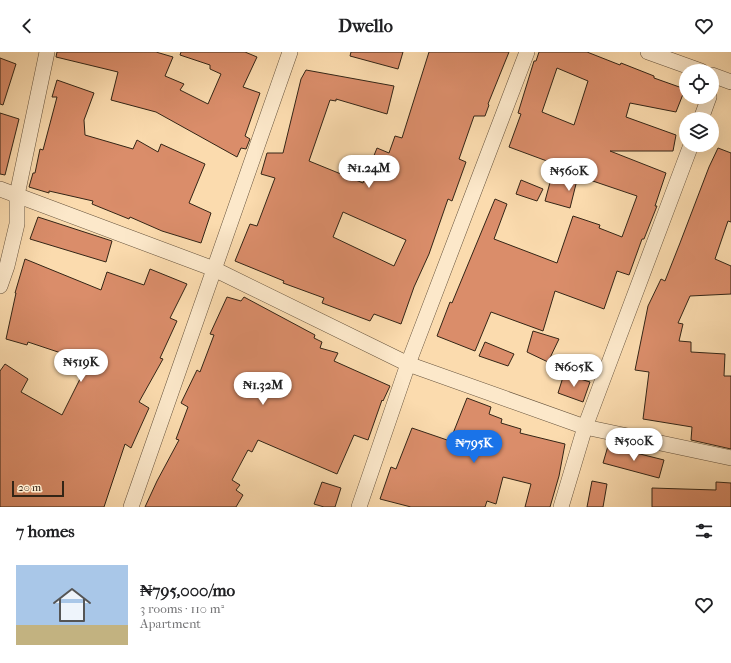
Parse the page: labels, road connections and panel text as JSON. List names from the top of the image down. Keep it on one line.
{"scale_bar":"20 m","page":{"header":"Dwello","price":["₦1.24M","₦560K","₦519K","₦605K","₦1.32M","₦500K","₦795K"],"scale":"20 m","heading":"7 homes","list":[{"name":"₦795,000/mo","note":"3 rooms · 110 m² · Apartment"}]}}
